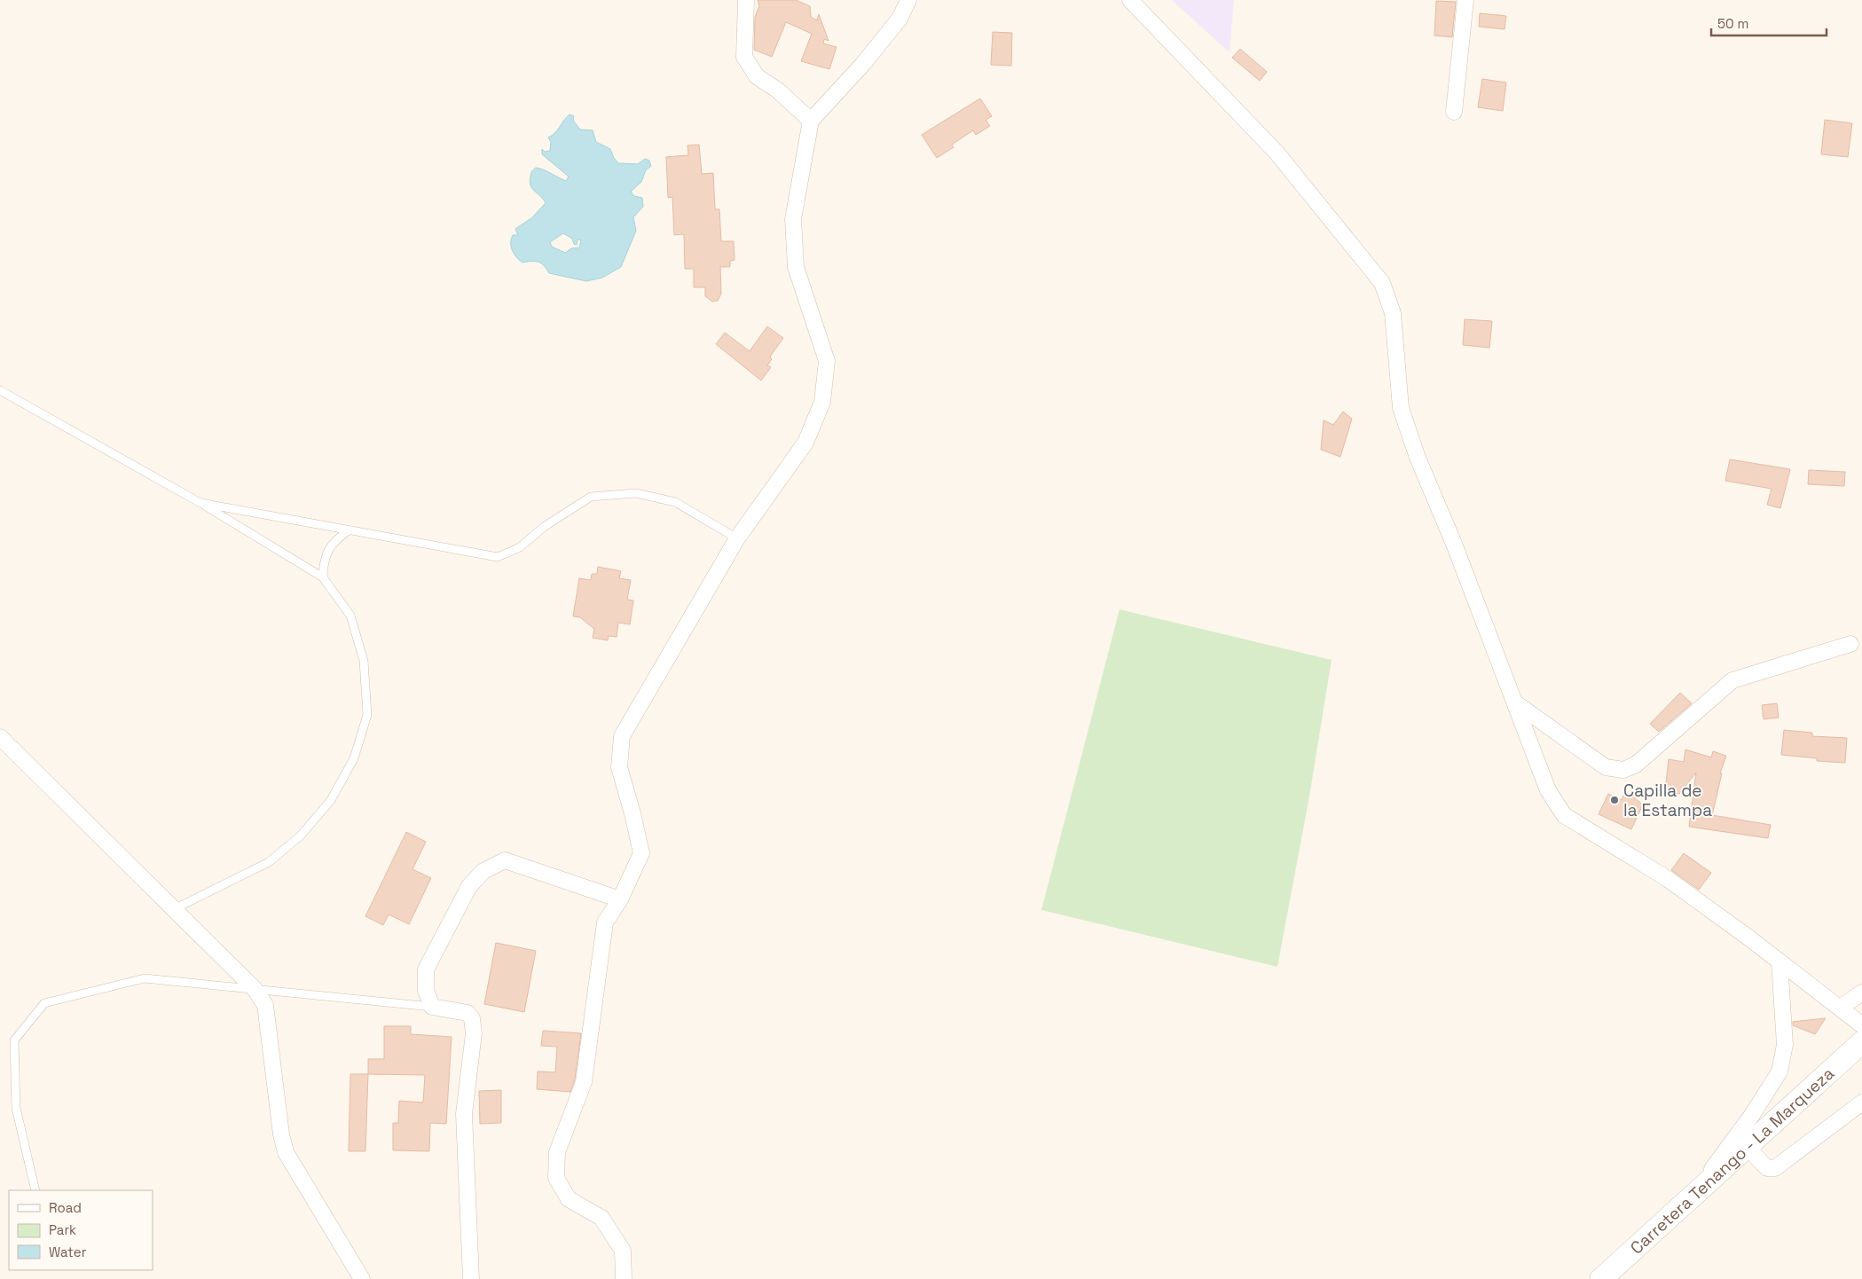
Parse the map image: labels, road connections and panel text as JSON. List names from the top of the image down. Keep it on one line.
{"streets":{"main road":["Carretera Tenango - La Marqueza"]},"places":["Capilla de la Estampa"],"legend":["Road","Park","Water"],"scale_bar":"50 m"}
